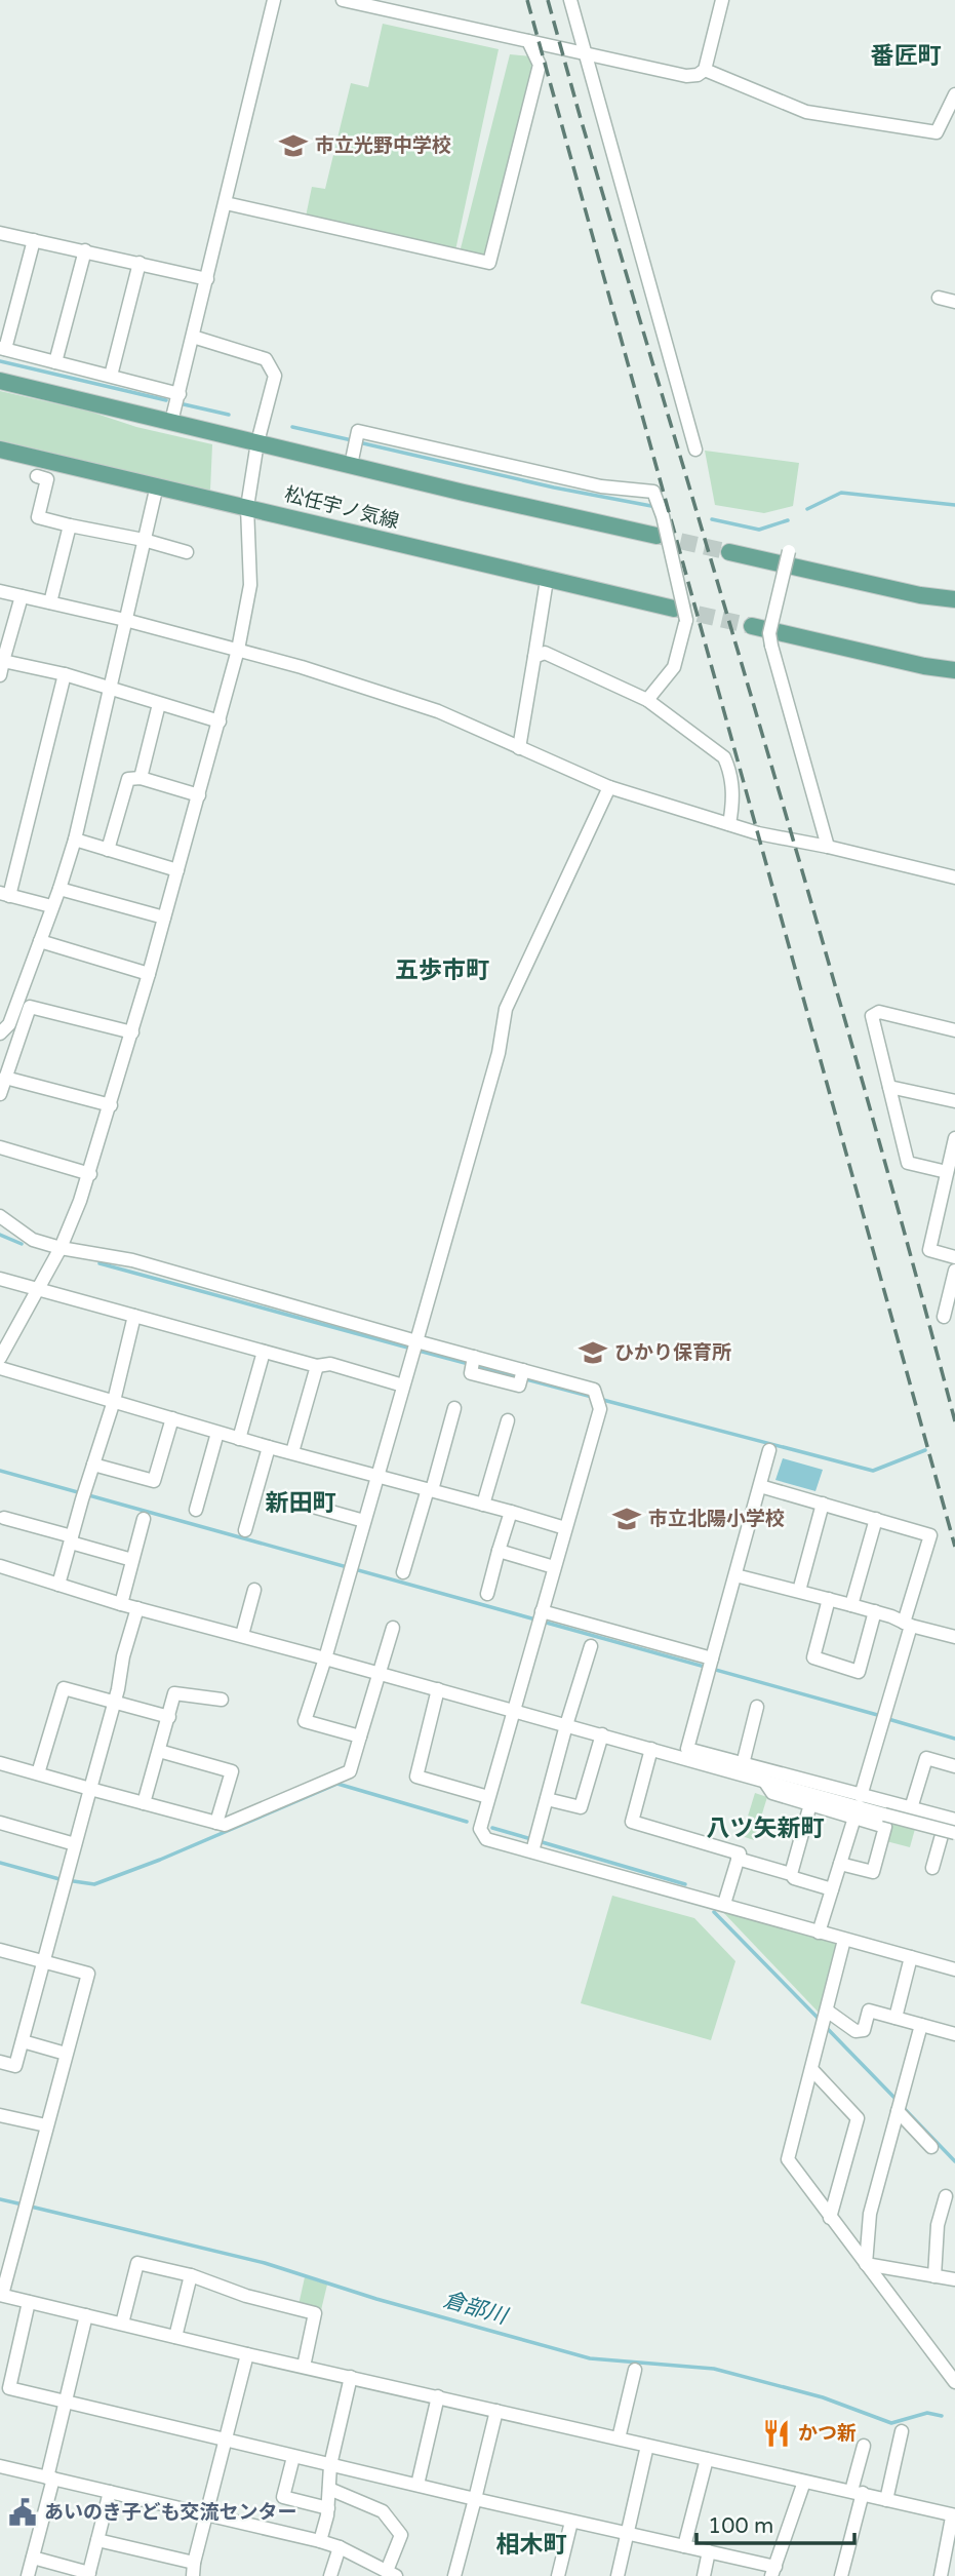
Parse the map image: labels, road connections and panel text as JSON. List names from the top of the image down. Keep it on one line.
{"streets":{"main road":["松任宇ノ気線"]},"districts":["番匠町","五歩市町","新田町","八ツ矢新町","相木町"],"water":["倉部川"],"places":{"school or university":["市立光野中学校","ひかり保育所","市立北陽小学校"],"restaurant":["かつ新"],"public building":["あいのき子ども交流センター"]},"scale_bar":"100 m"}
